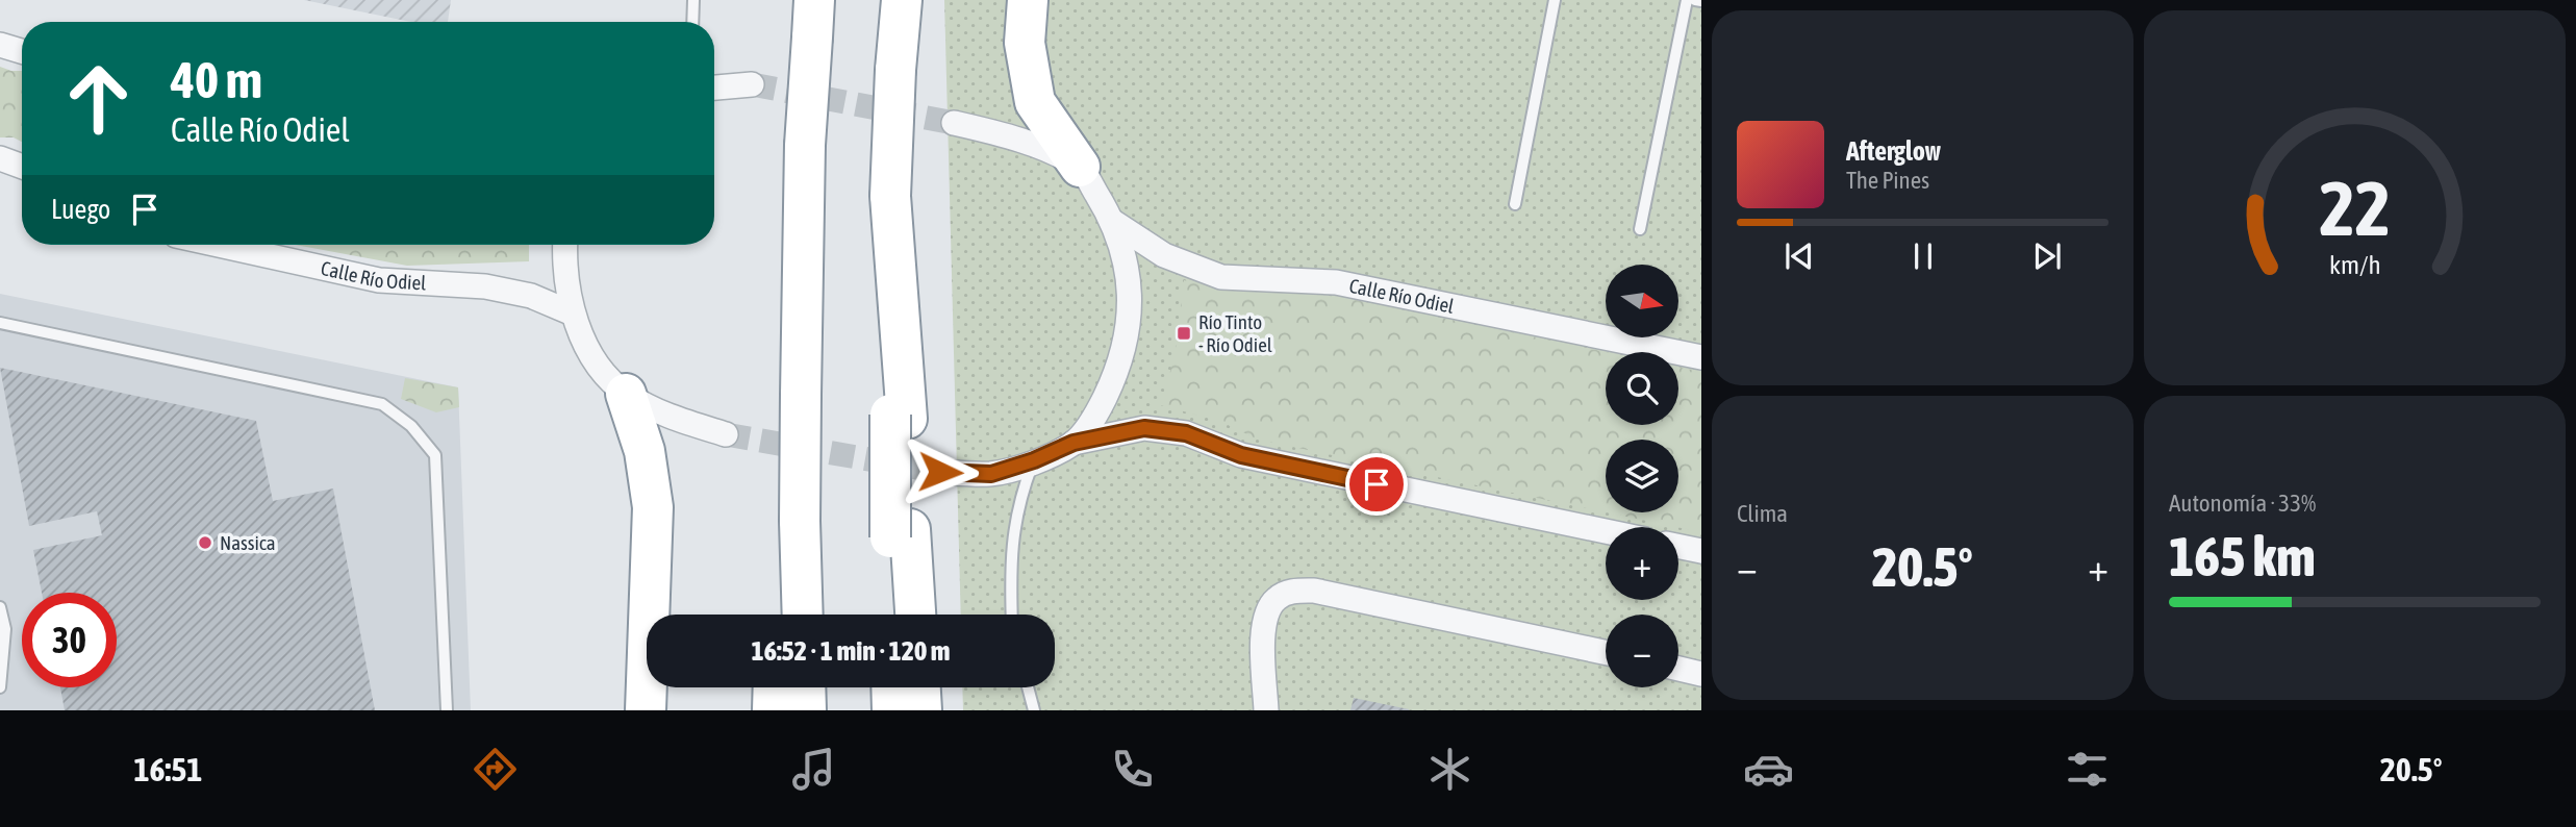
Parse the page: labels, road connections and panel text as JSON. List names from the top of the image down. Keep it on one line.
{"streets":{"street":["Calle Río Odiel"]},"places":{"transit":["Río Tinto - Río Odiel"],"other":["Nassica"]},"north":"right","page":{"turn":["40 m","Calle Río Odiel"],"song":["Afterglow","The Pines"],"then":"Luego","map_buttons":["+","−"],"tile":["Clima",["Autonomía · 33%","165 km"]],"heat":["−","20.5°","+"],"limit":"30","trip":"16:52 · 1 min · 120 m","tabs":["16:51","20.5°"],"gauge":["22","km/h"]}}
